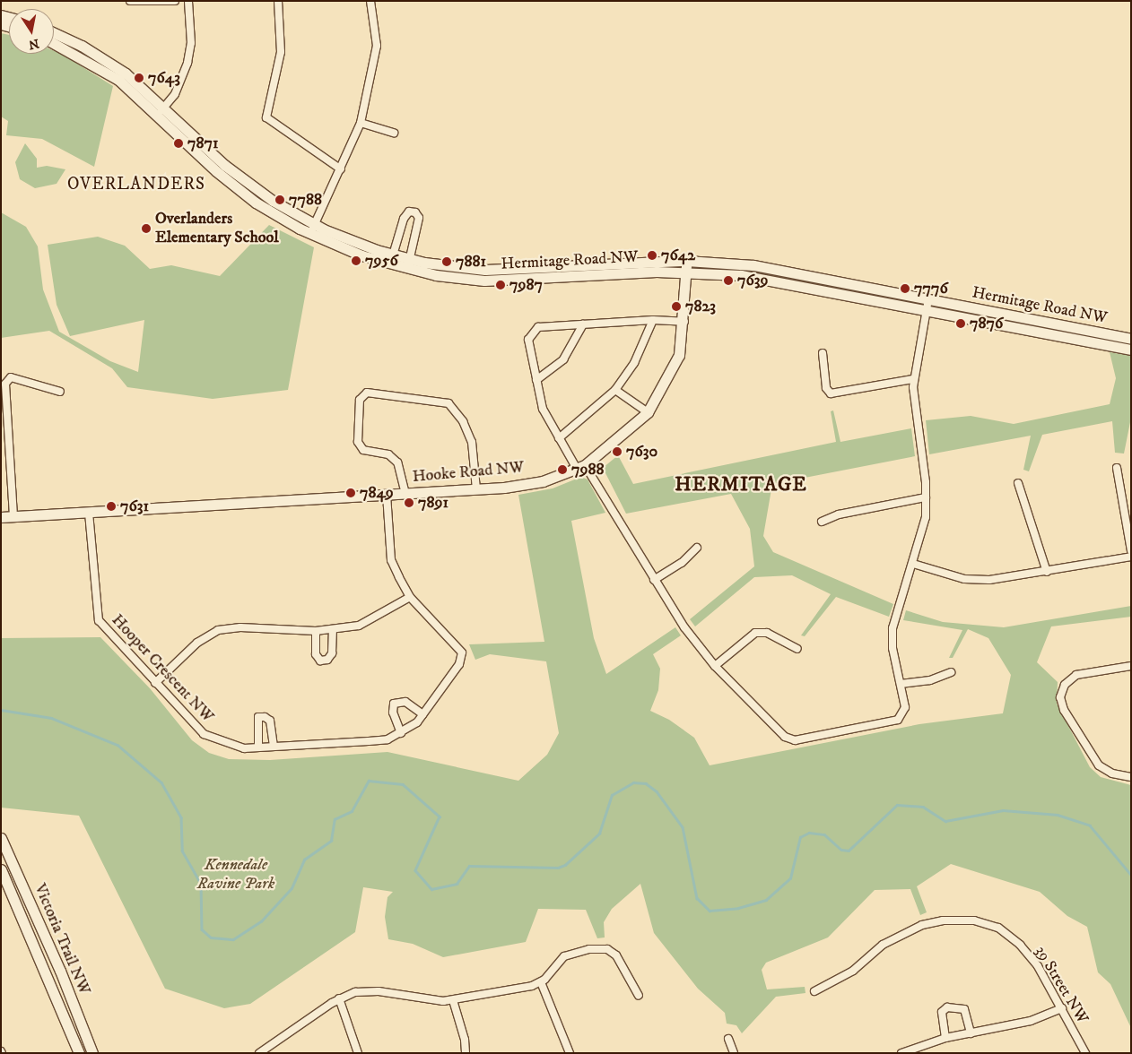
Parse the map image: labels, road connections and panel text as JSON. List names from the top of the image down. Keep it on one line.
{"streets":{"street":["Hermitage Road NW","Hooke Road NW","Hooper Crescent NW","Victoria Trail NW","39 Street NW"]},"crossings":[["Hermitage Road NW","Hooke Road NW"],["Hooke Road NW","Hooper Crescent NW"]],"districts":["OVERLANDERS","HERMITAGE"],"parks":["Kennedale Ravine Park"],"places":["7643","7871","7788","Overlanders Elementary School","7642","7956","7881","7639","7987","7776","7823","7876","7630","7988","7849","7891","7631"],"north":"bottom"}
